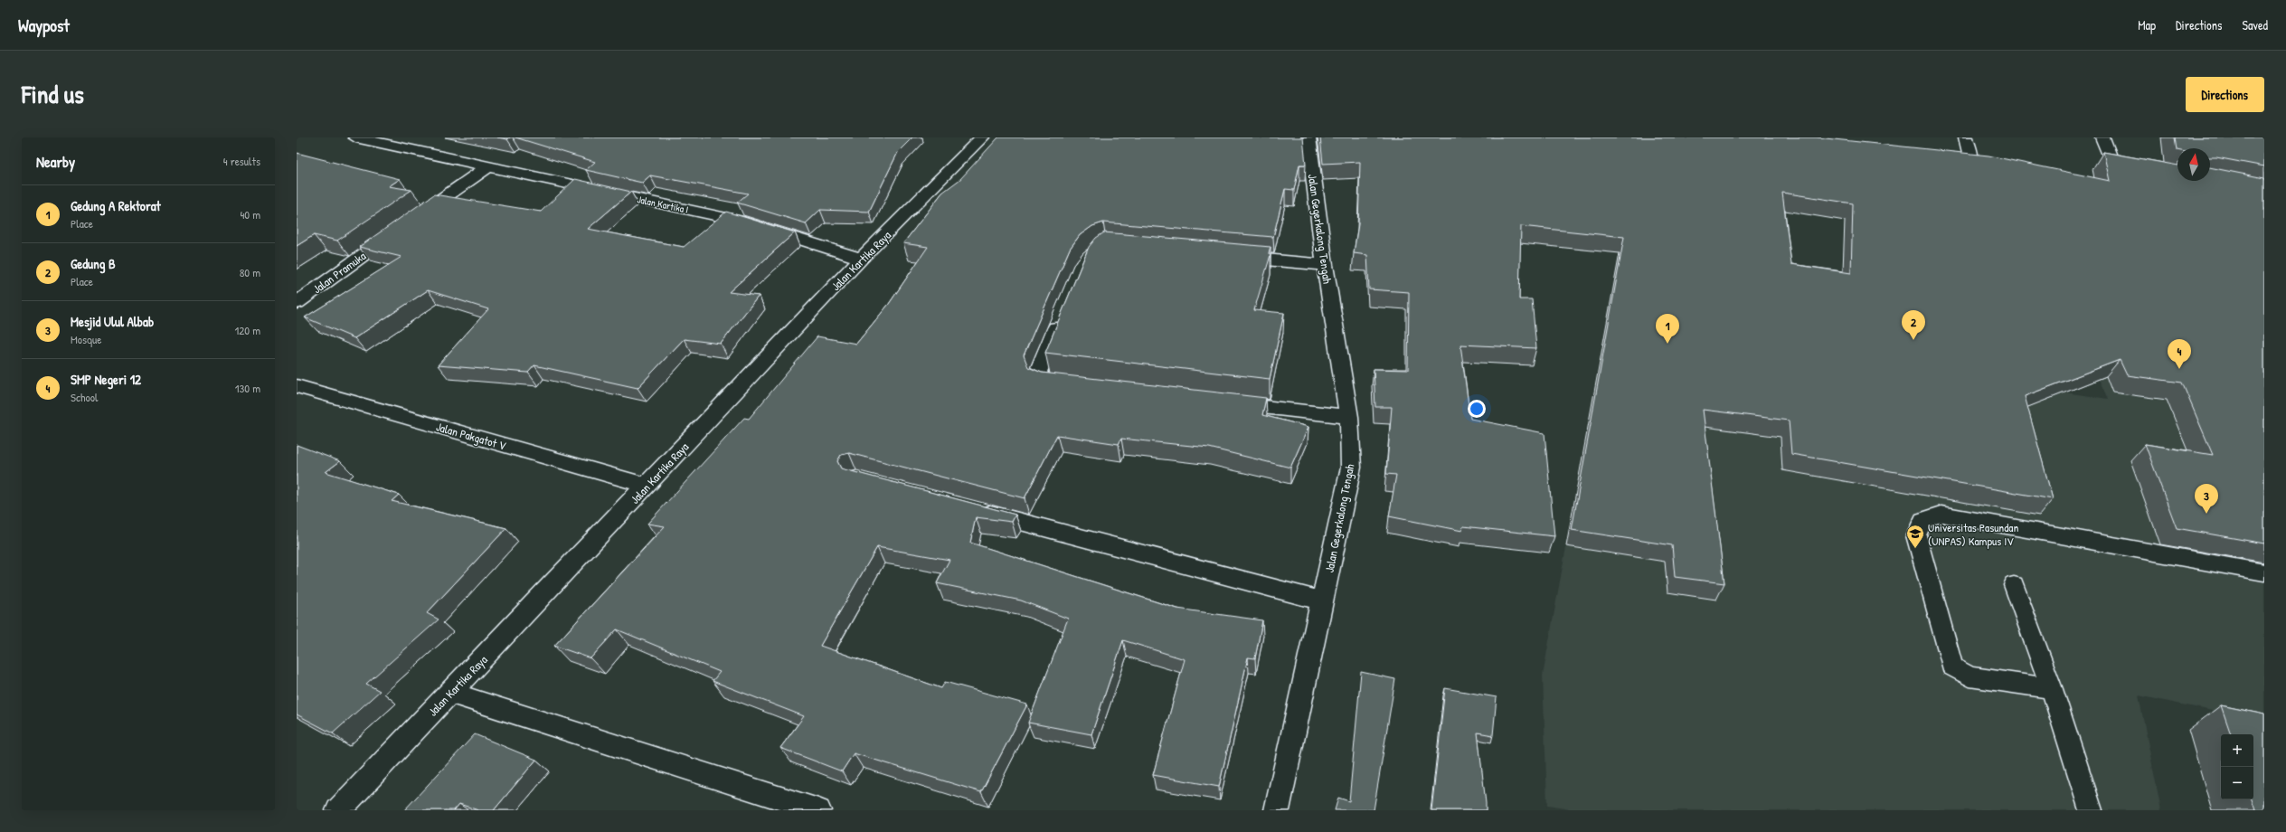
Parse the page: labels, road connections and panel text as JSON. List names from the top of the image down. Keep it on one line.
{"streets":{"street":["Jalan Kartika I","Jalan Gegerkalong Tengah","Jalan Kartika Raya","Jalan Pramuka","Jalan Pakgatot V"]},"crossings":[["Jalan Kartika I","Jalan Kartika Raya"],["Jalan Kartika I","Jalan Pramuka"],["Jalan Kartika Raya","Jalan Pakgatot V"]],"places":{"school or university":["Universitas Pasundan (UNPAS) Kampus IV"]},"north":"top","page":{"header":"Waypost","nav":["Map","Directions","Saved"],"title":"Find us","buttons":"Directions","heading":["Nearby","4 results"],"list":[{"mark":"1","name":"Gedung A Rektorat","note":"Place","value":"40 m"},{"mark":"2","name":"Gedung B","note":"Place","value":"80 m"},{"mark":"3","name":"Mesjid Ulul Albab","note":"Mosque","value":"120 m"},{"mark":"4","name":"SMP Negeri 12","note":"School","value":"130 m"}],"pins":["2","1","4","3"],"map_buttons":["+","−"]}}
